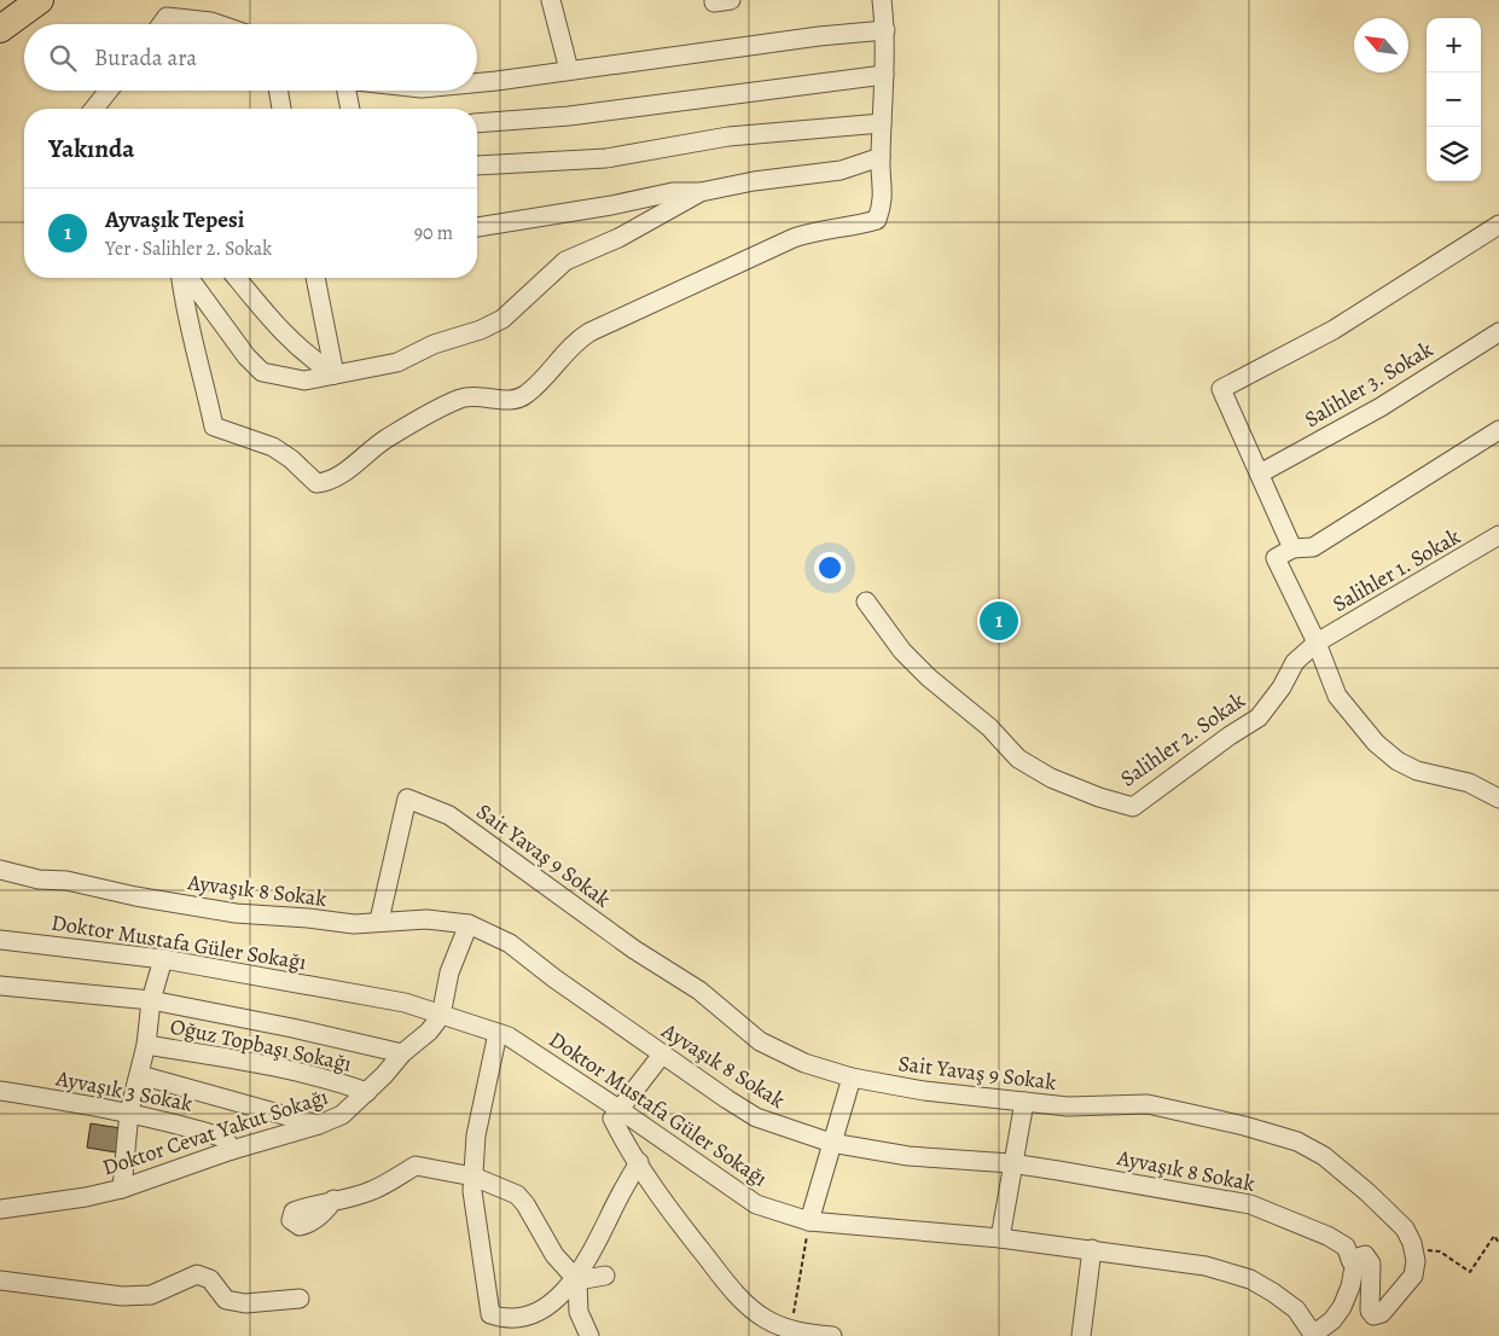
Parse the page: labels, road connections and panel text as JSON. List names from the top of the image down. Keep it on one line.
{"streets":{"street":["Salihler 3. Sokak","Salihler 1. Sokak","Salihler 2. Sokak","Sait Yavaş 9 Sokak","Ayvaşık 8 Sokak","Doktor Mustafa Güler Sokağı","Oğuz Topbaşı Sokağı","Ayvaşık 3 Sokak","Doktor Cevat Yakut Sokağı"]},"crossings":[["Salihler 1. Sokak","Salihler 2. Sokak"],["Sait Yavaş 9 Sokak","Ayvaşık 8 Sokak"],["Doktor Mustafa Güler Sokağı","Doktor Cevat Yakut Sokağı"],["Oğuz Topbaşı Sokağı","Doktor Cevat Yakut Sokağı"],["Ayvaşık 3 Sokak","Doktor Cevat Yakut Sokağı"]],"north":"top left","page":{"map_buttons":["+","−"],"search":"Burada ara","heading":"Yakında","list":[{"mark":"1","name":"Ayvaşık Tepesi","note":"Yer · Salihler 2. Sokak","value":"90 m"}],"pins":"1"}}
